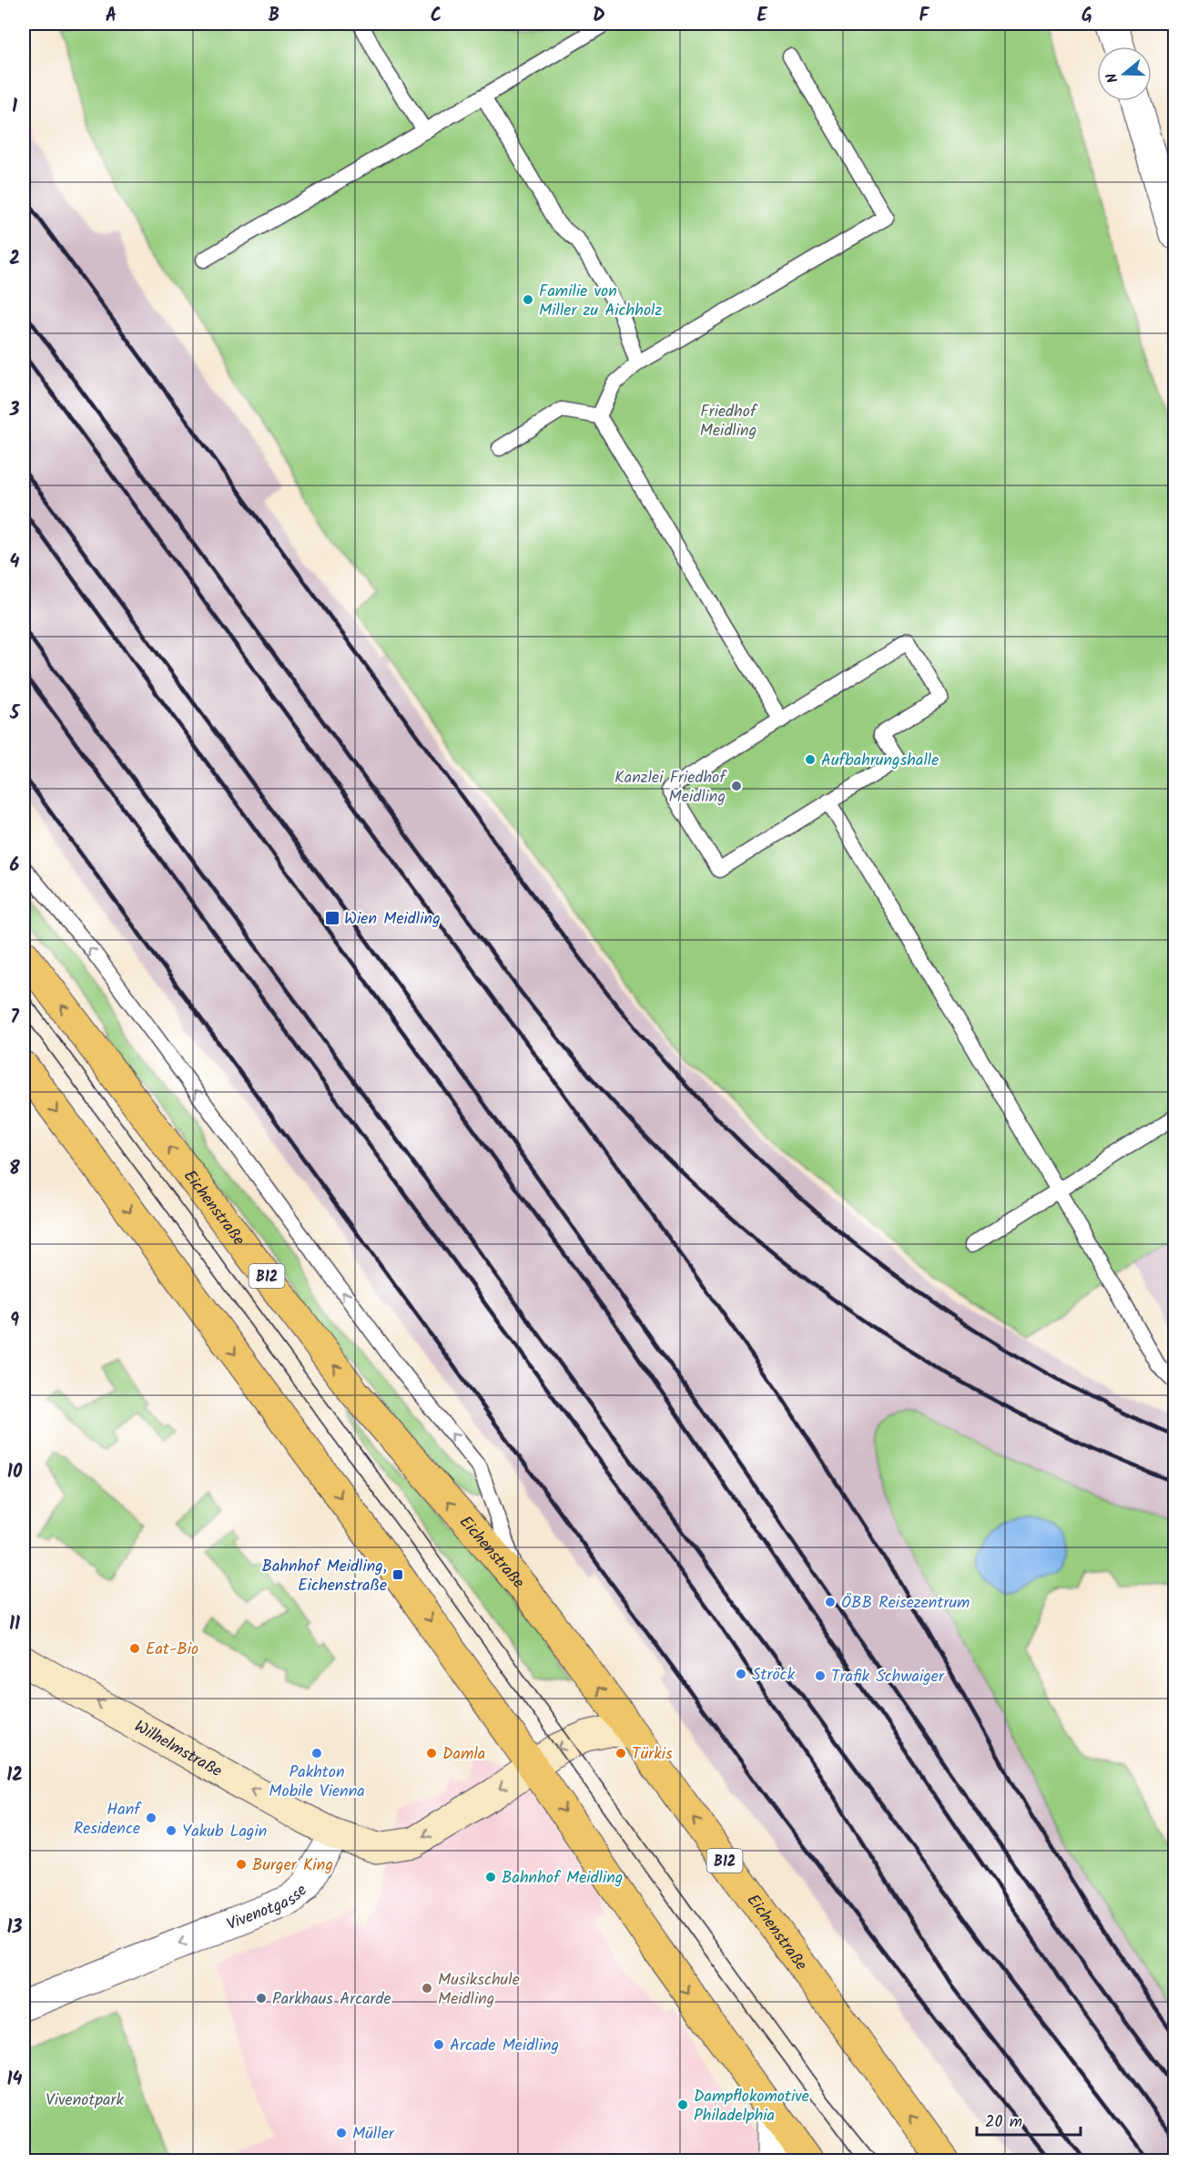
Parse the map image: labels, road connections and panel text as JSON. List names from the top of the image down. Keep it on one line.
{"streets":{"main road":["Eichenstraße","B12"],"street":["Wilhelmstraße","Vivenotgasse"]},"crossings":[["Wilhelmstraße","Vivenotgasse"]],"one_way":["Wilhelmstraße","Vivenotgasse"],"parks":["Friedhof Meidling","Vivenotpark"],"places":{"other":["Familie von Miller zu Aichholz","Aufbahrungshalle","Kanzlei Friedhof Meidling","ÖBB Reisezentrum","Eat-Bio","Ströck","Trafik Schwaiger","Pakhton Mobile Vienna","Damla","Türkis","Hanf Residence","Yakub Lagin","Burger King","Bahnhof Meidling","Musikschule Meidling","Parkhaus Arcarde","Arcade Meidling","Dampflokomotive Philadelphia","Müller"],"transit":["Wien Meidling","Bahnhof Meidling, Eichenstraße"]},"scale_bar":"20 m","north":"left","grid":{"columns":["A","B","C","D","E","F","G"],"rows":["1","2","3","4","5","6","7","8","9","10","11","12","13","14"]}}
